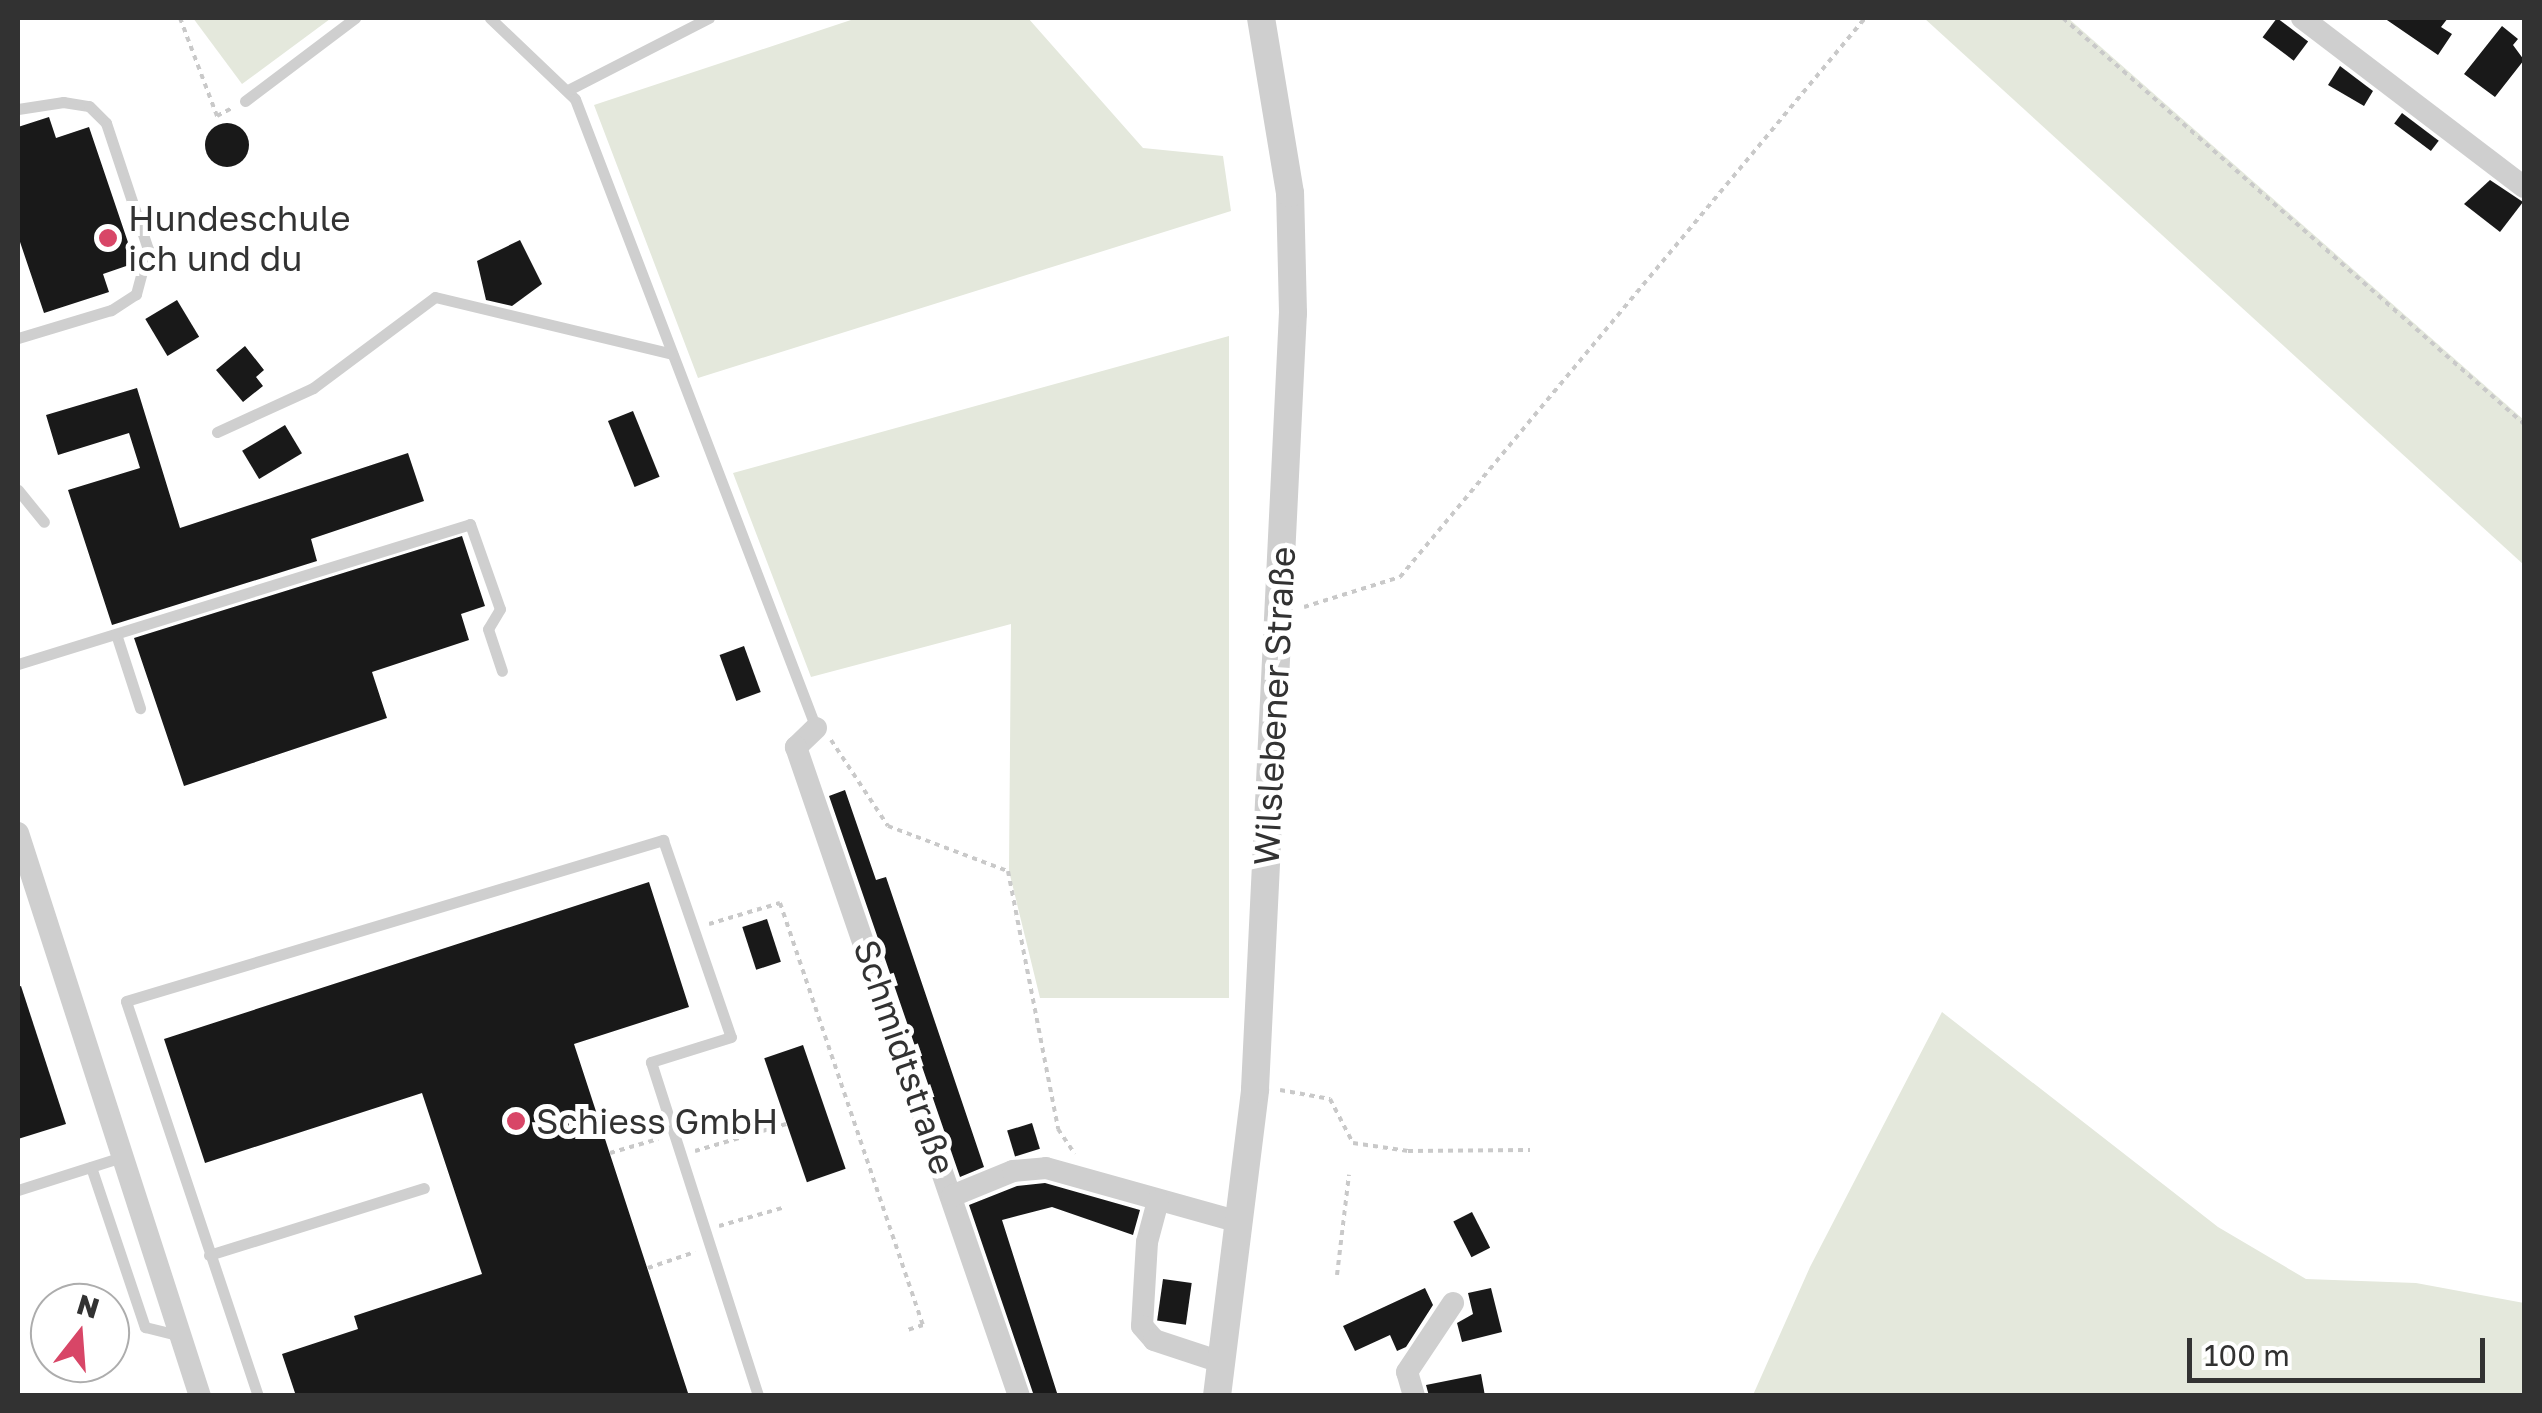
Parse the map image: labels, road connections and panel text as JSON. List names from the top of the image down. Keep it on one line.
{"streets":{"street":["Wilslebener Straße","Schmidtstraße"]},"places":["Hundeschule ich und du","Schiess GmbH"],"scale_bar":"100 m","north":"top"}
